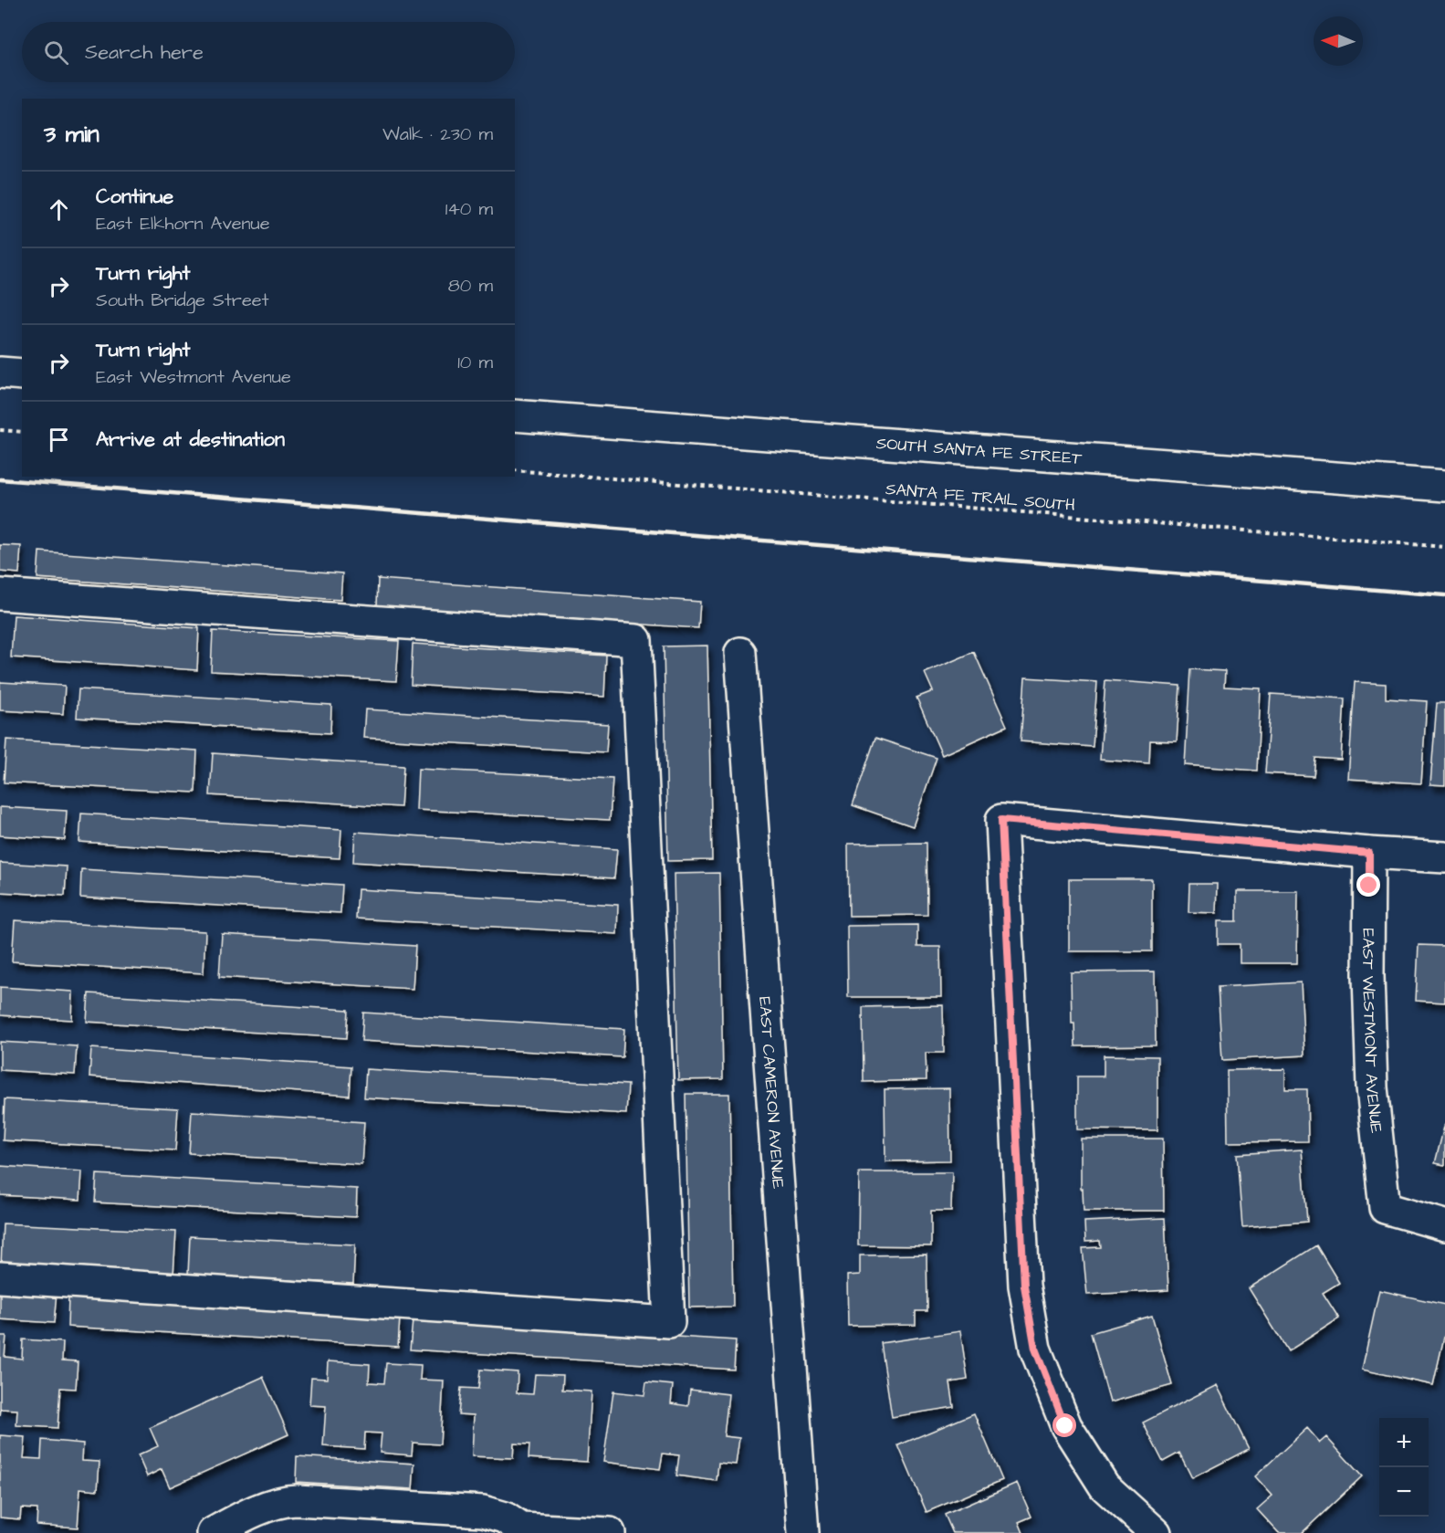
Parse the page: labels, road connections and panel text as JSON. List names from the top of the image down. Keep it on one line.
{"streets":{"street":["SOUTH SANTA FE STREET","EAST WESTMONT AVENUE","EAST CAMERON AVENUE"],"path":["SANTA FE TRAIL SOUTH"]},"north":"left","page":{"search":"Search here","heading":["3 min","Walk · 230 m"],"list":[["Continue","East Elkhorn Avenue","140 m"],["Turn right","South Bridge Street","80 m"],["Turn right","East Westmont Avenue","10 m"],"Arrive at destination"],"map_buttons":["+","−"]}}
